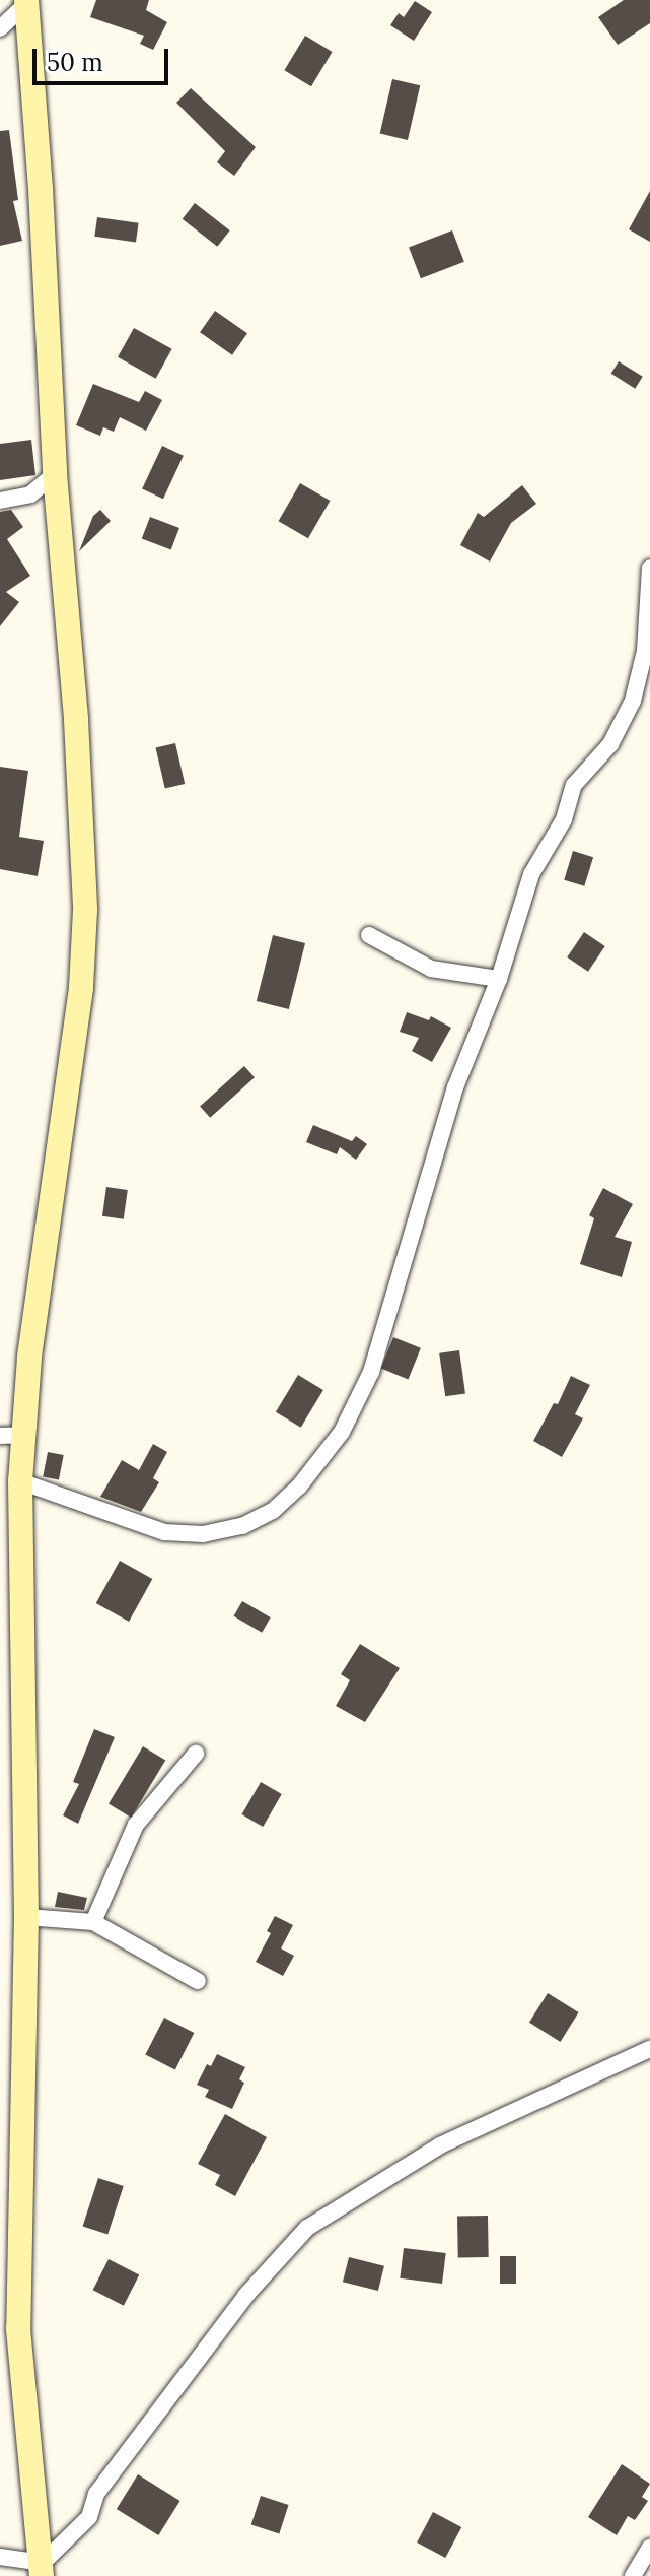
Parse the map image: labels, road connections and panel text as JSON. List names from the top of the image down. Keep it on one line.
{"scale_bar":"50 m"}
